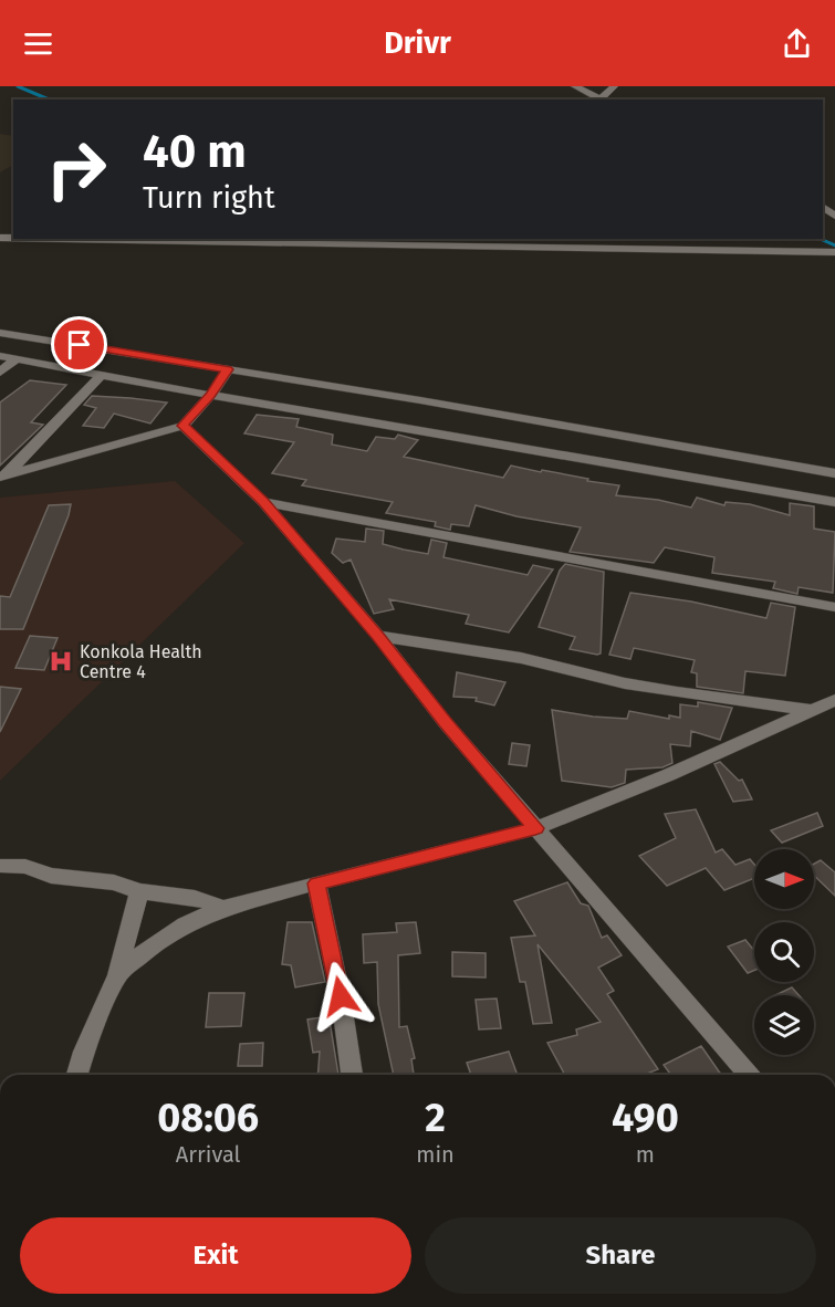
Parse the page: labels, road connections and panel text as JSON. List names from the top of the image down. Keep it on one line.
{"places":{"hospital":["Konkola Health Centre 4"]},"north":"right","page":{"header":"Drivr","turn":["40 m","Turn right"],"eta":["08:06","Arrival","2","min","490","m"],"buttons":["Exit","Share"]}}
